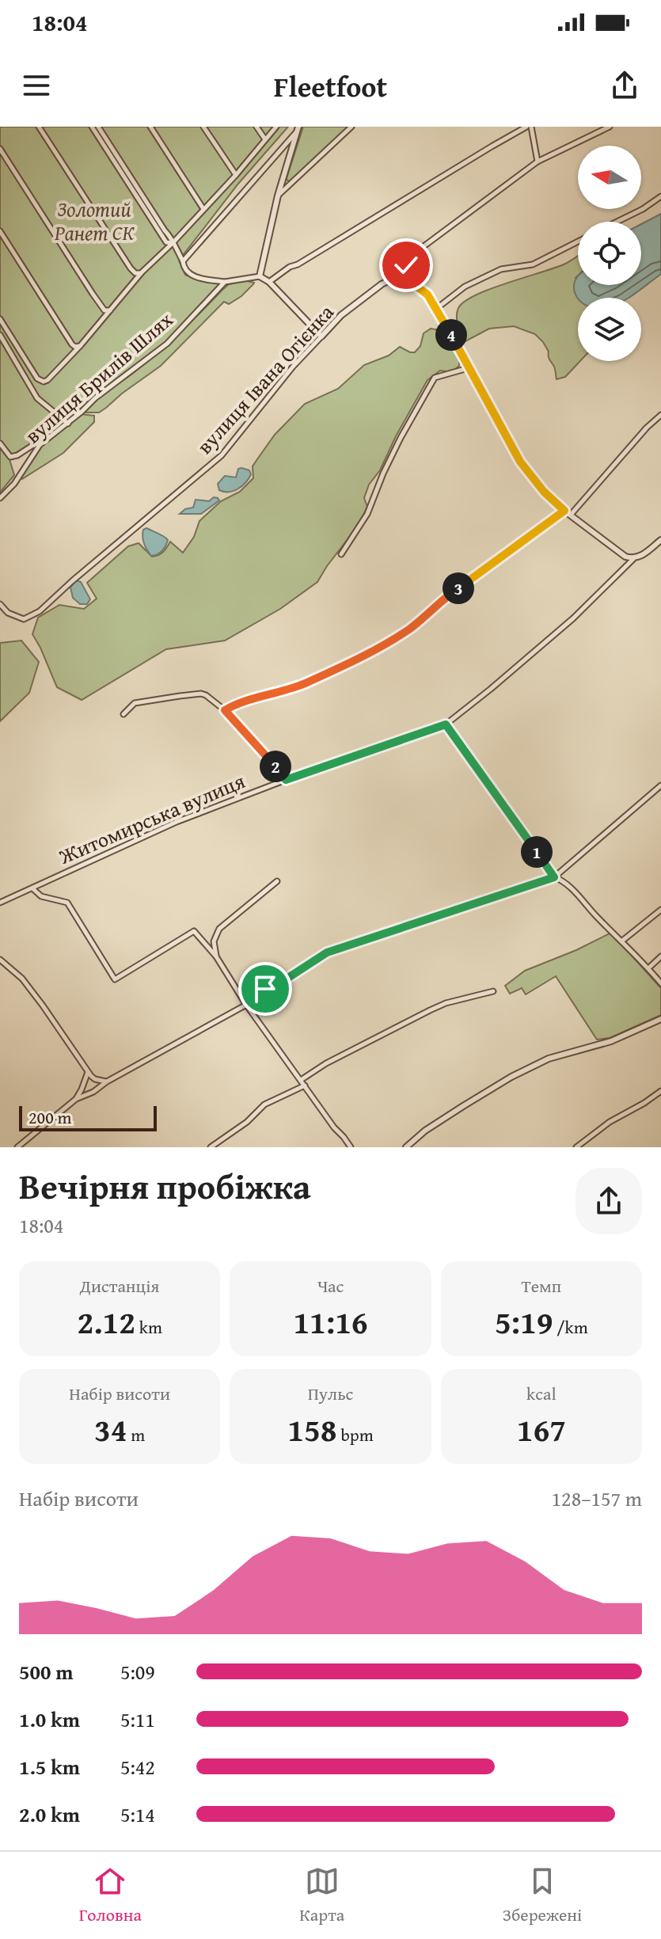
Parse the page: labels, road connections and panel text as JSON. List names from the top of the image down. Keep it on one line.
{"streets":{"street":["вулиця Брилів Шлях","вулиця Івана Огієнка","Житомирська вулиця"]},"parks":["Золотий Ранет СК"],"scale_bar":"200 m","north":"left","page":{"status":"18:04","header":"Fleetfoot","pins":["4","3","2","1"],"scale":"200 m","heading":["Вечірня пробіжка","18:04"],"stats":[["Дистанція","2.12 km"],["Час","11:16"],["Темп","5:19 /km"],["Набір висоти","34 m"],["Пульс","158 bpm"],["kcal","167"]],"chart":["Набір висоти","128–157 m"],"list":[{"name":"500 m","note":"5:09"},{"name":"1.0 km","note":"5:11"},{"name":"1.5 km","note":"5:42"},{"name":"2.0 km","note":"5:14"}],"tabs":["Головна","Карта","Збережені"]}}
